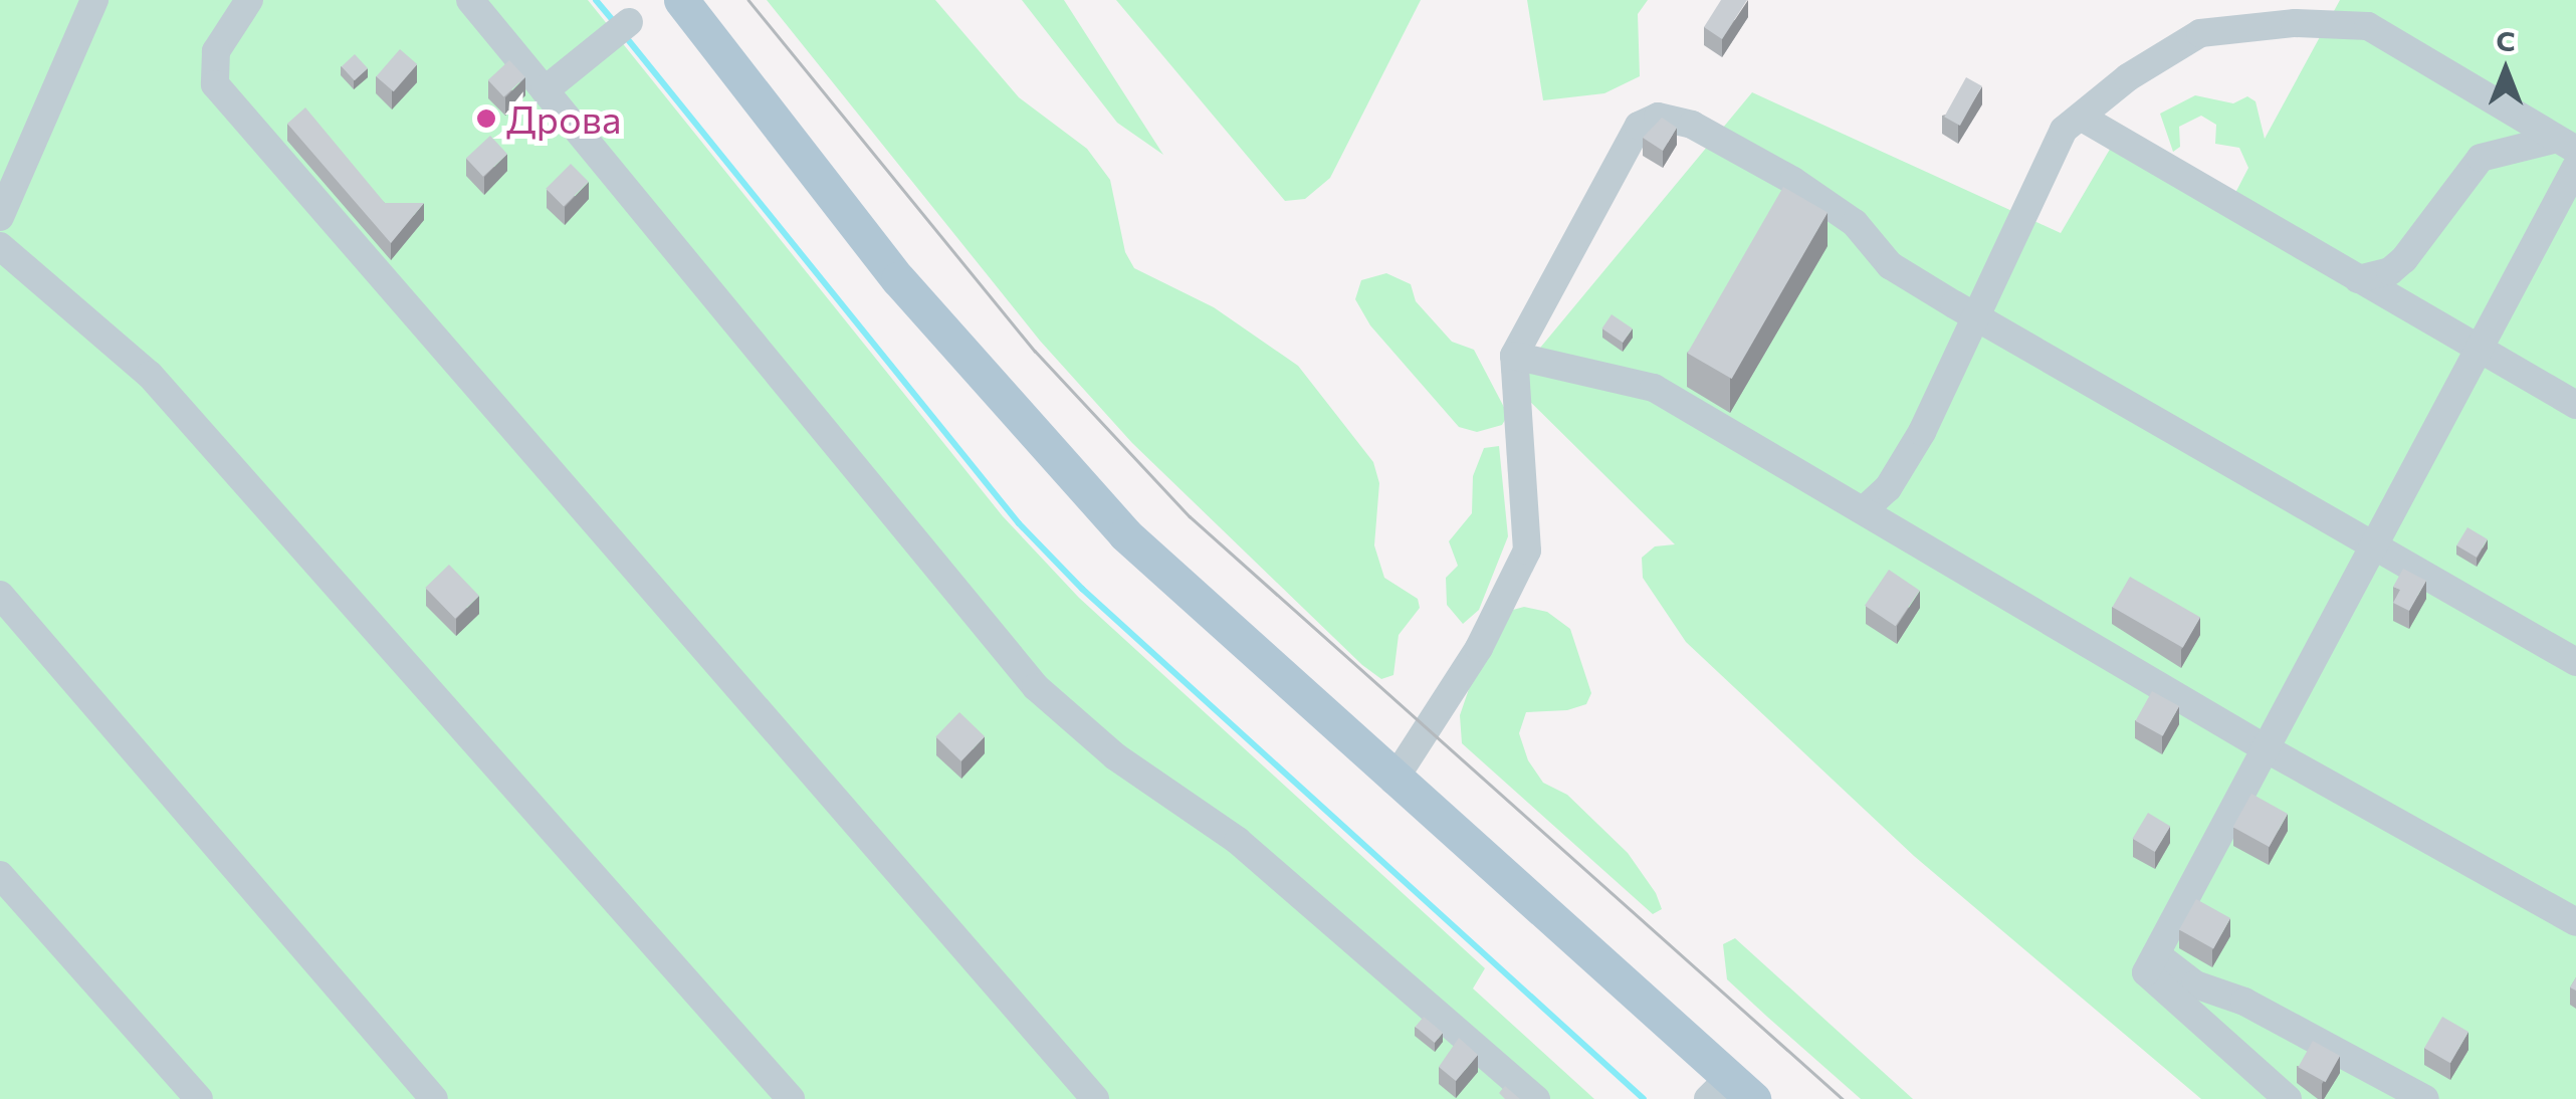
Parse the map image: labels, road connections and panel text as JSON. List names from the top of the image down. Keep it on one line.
{"places":["Дрова"],"north":"top"}
